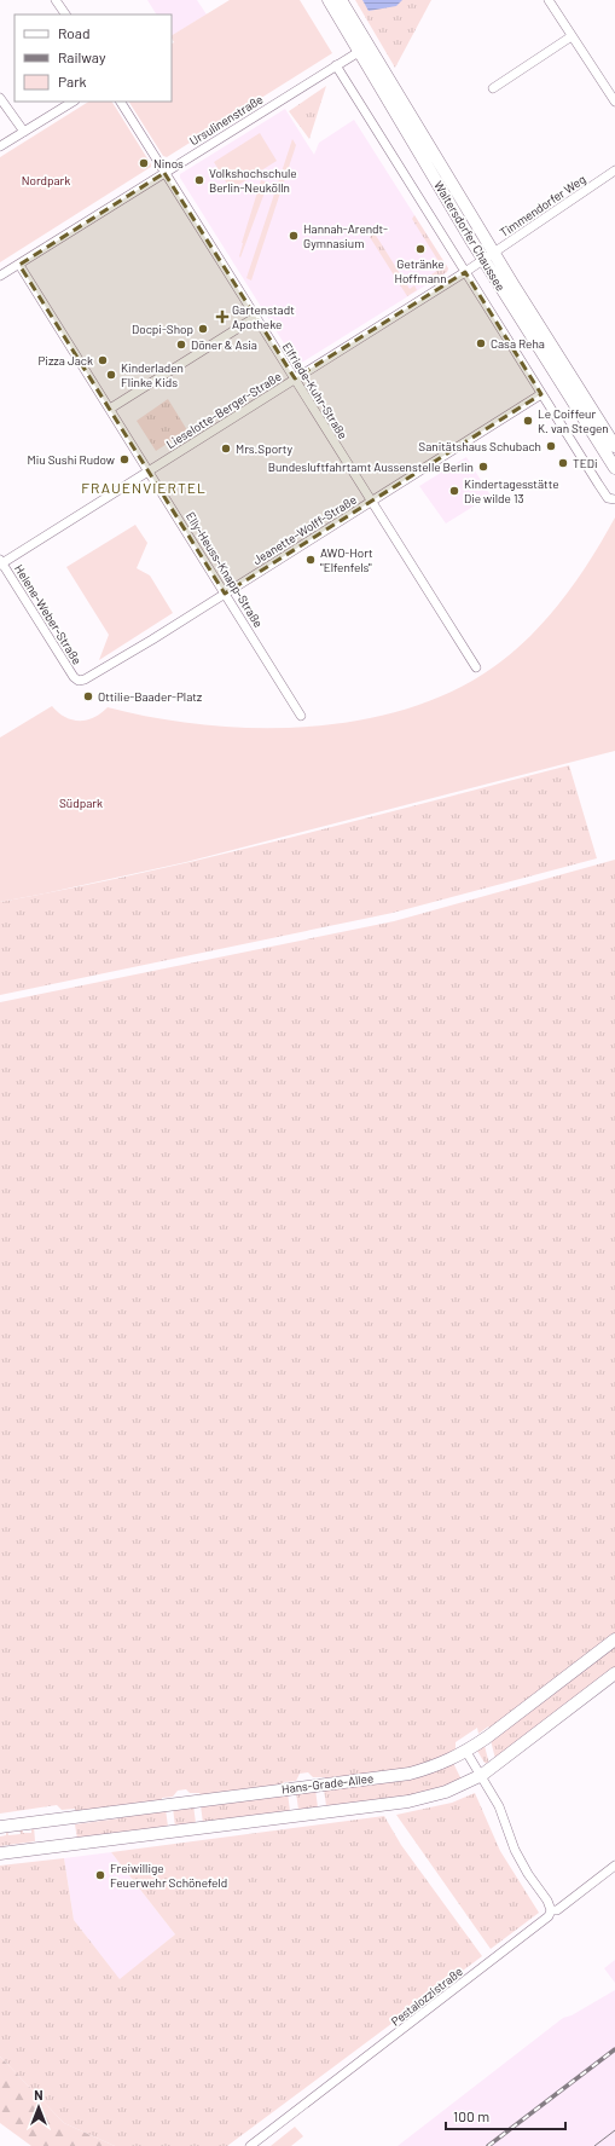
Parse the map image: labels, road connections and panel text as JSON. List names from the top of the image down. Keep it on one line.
{"streets":{"street":["Ursulinenstraße","Timmendorfer Weg","Waltersdorfer Chaussee","Elfriede-Kuhr-Straße","Lieselotte-Berger-Straße","Jeanette-Wolff-Straße","Elly-Heuss-Knapp-Straße","Helene-Weber-Straße","Hans-Grade-Allee","Pestalozzistraße"]},"crossings":[["Ursulinenstraße","Waltersdorfer Chaussee"],["Ursulinenstraße","Elfriede-Kuhr-Straße"],["Ursulinenstraße","Elly-Heuss-Knapp-Straße"],["Timmendorfer Weg","Waltersdorfer Chaussee"],["Timmendorfer Weg","Lieselotte-Berger-Straße"],["Waltersdorfer Chaussee","Lieselotte-Berger-Straße"],["Waltersdorfer Chaussee","Jeanette-Wolff-Straße"],["Elfriede-Kuhr-Straße","Lieselotte-Berger-Straße"],["Elfriede-Kuhr-Straße","Jeanette-Wolff-Straße"],["Lieselotte-Berger-Straße","Elly-Heuss-Knapp-Straße"],["Lieselotte-Berger-Straße","Helene-Weber-Straße"],["Jeanette-Wolff-Straße","Elly-Heuss-Knapp-Straße"],["Jeanette-Wolff-Straße","Helene-Weber-Straße"]],"districts":["FRAUENVIERTEL"],"parks":["Nordpark","Südpark"],"places":{"other":["Ninos","Volkshochschule Berlin-Neukölln","Hannah-Arendt- Gymnasium","Getränke Hoffmann","Docpi-Shop","Casa Reha","Döner & Asia","Pizza Jack","Kinderladen Flinke Kids","Le Coiffeur K. van Stegen","Sanitätshaus Schubach","Mrs.Sporty","Miu Sushi Rudow","TEDi","Bundesluftfahrtamt Aussenstelle Berlin","Kindertagesstätte Die wilde 13","AWO-Hort \"Elfenfels\"","Ottilie-Baader-Platz","Freiwillige Feuerwehr Schönefeld"],"health":["Gartenstadt Apotheke"]},"legend":["Road","Railway","Park"],"scale_bar":"100 m","north":"top"}
